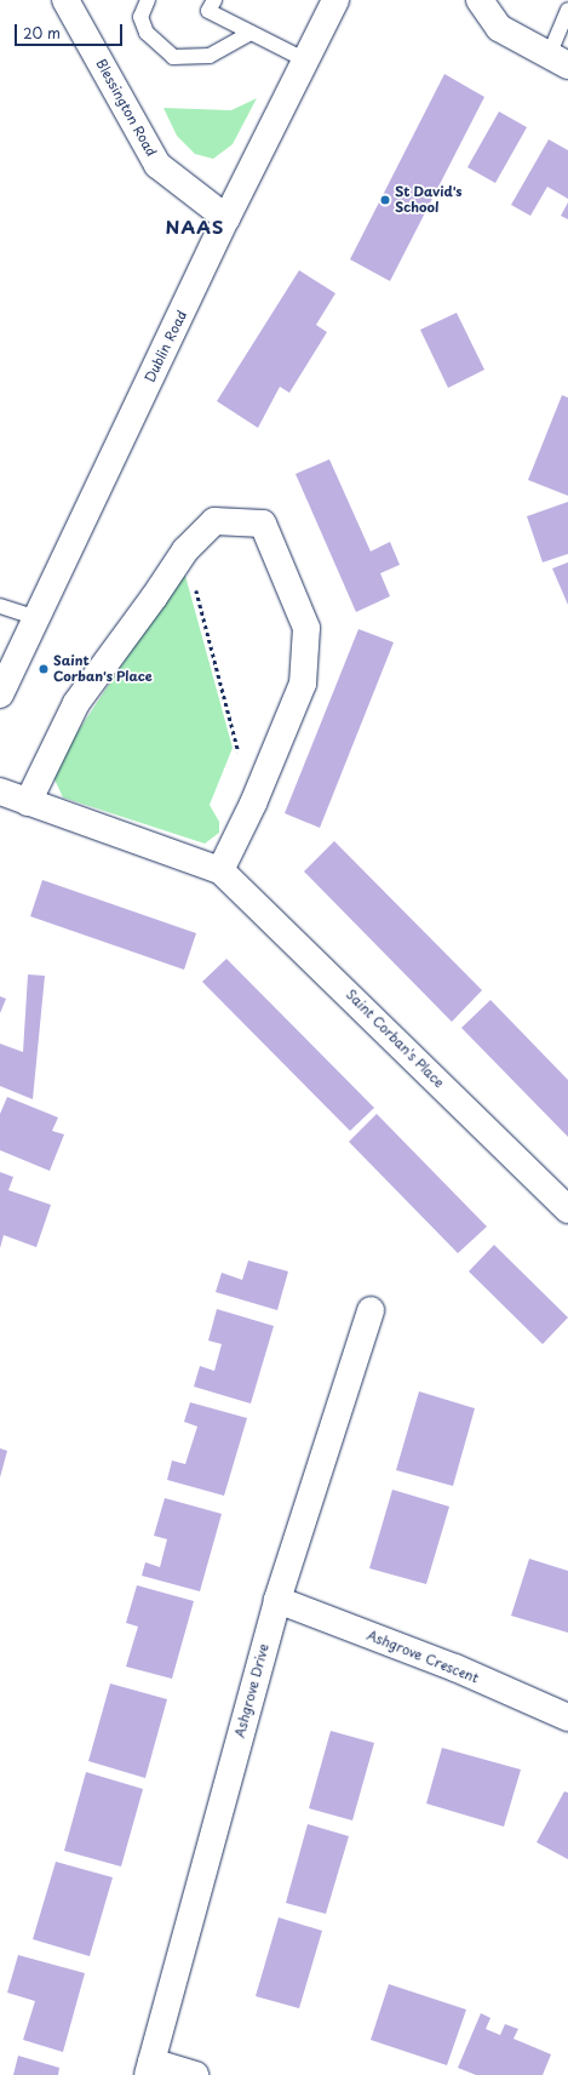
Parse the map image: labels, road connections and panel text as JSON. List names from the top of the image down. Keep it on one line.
{"streets":{"street":["Blessington Road","Dublin Road","Saint Corban's Place","Ashgrove Crescent","Ashgrove Drive"]},"crossings":[["Blessington Road","Dublin Road"],["Ashgrove Crescent","Ashgrove Drive"]],"districts":["NAAS"],"places":["St David's School","Saint Corban's Place"],"scale_bar":"20 m"}
